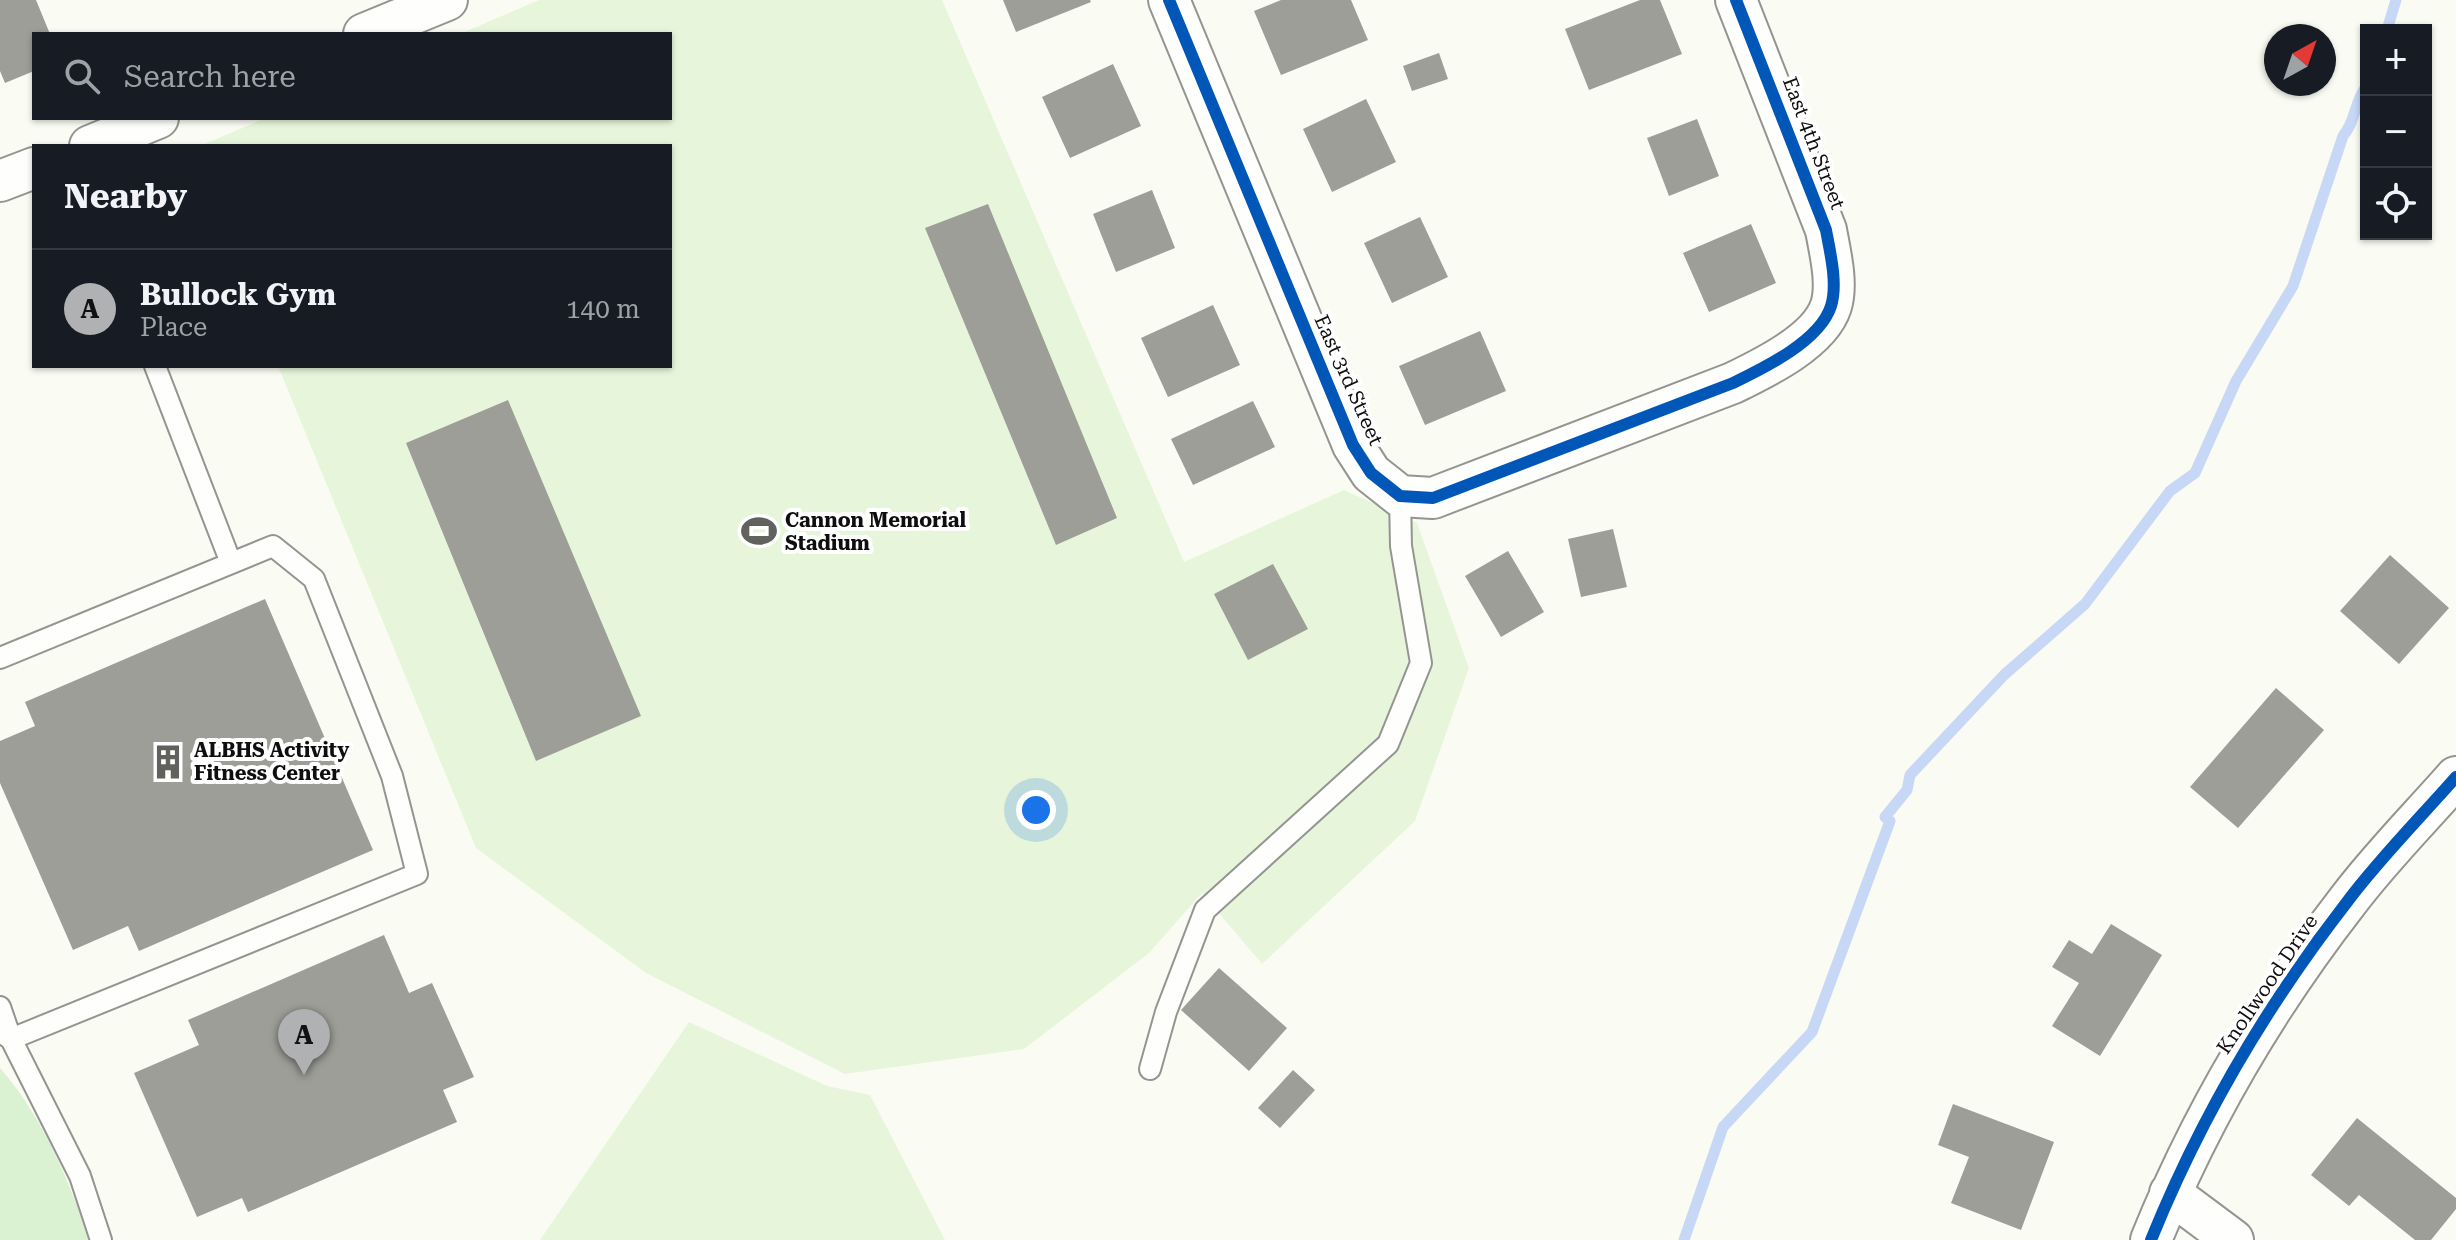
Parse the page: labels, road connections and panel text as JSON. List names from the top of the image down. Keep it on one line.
{"streets":{"street":["East 4th Street","East 3rd Street","Knollwood Drive"]},"crossings":[["East 4th Street","East 3rd Street"]],"places":{"sports":["Cannon Memorial Stadium"],"building":["ALBHS Activity Fitness Center"]},"north":"top right","page":{"map_buttons":["+","−"],"search":"Search here","heading":"Nearby","list":[{"mark":"A","name":"Bullock Gym","note":"Place","value":"140 m"}],"pins":"A"}}
